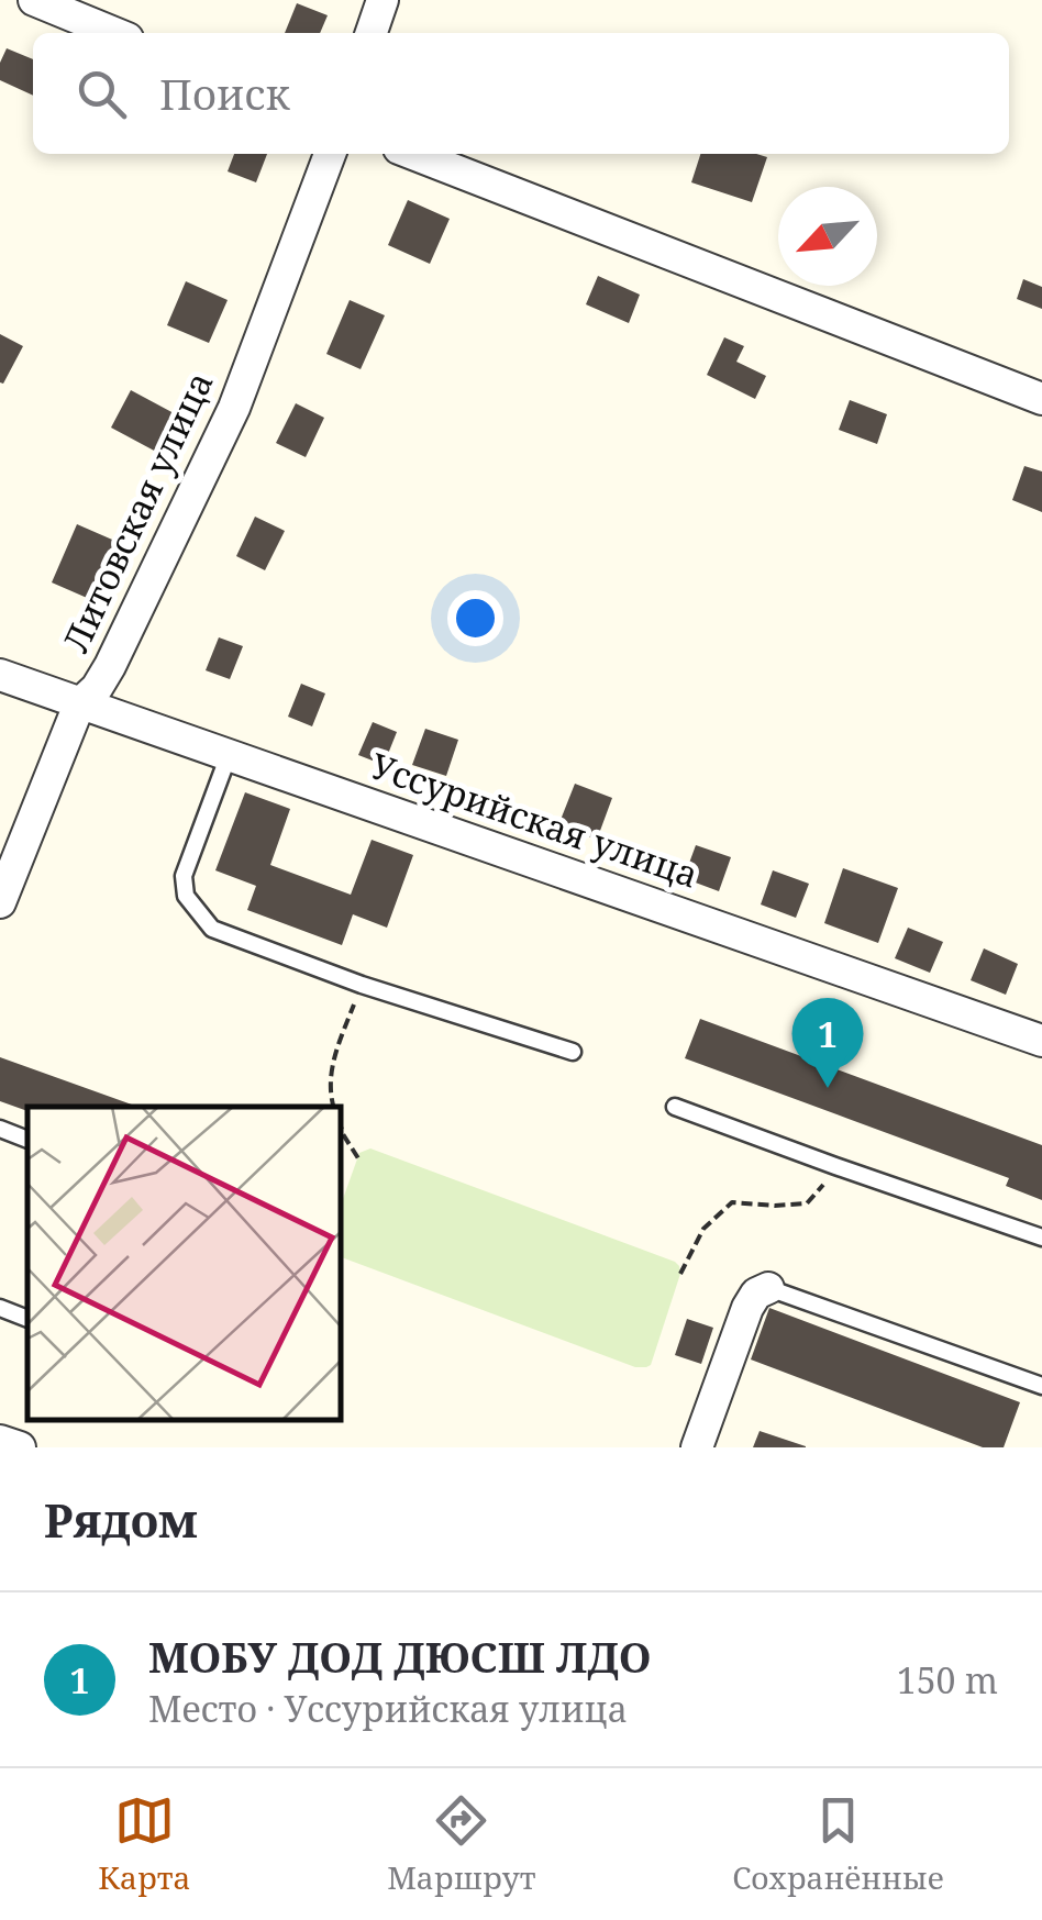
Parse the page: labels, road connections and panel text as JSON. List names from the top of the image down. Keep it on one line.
{"streets":{"street":["Литовская улица","Уссурийская улица"]},"crossings":[["Литовская улица","Уссурийская улица"]],"north":"bottom left","page":{"search":"Поиск","pins":"1","heading":"Рядом","list":[{"mark":"1","name":"МОБУ ДОД ДЮСШ ЛДО","note":"Место · Уссурийская улица","value":"150 m"}],"nav":["Карта","Маршрут","Сохранённые"]}}
